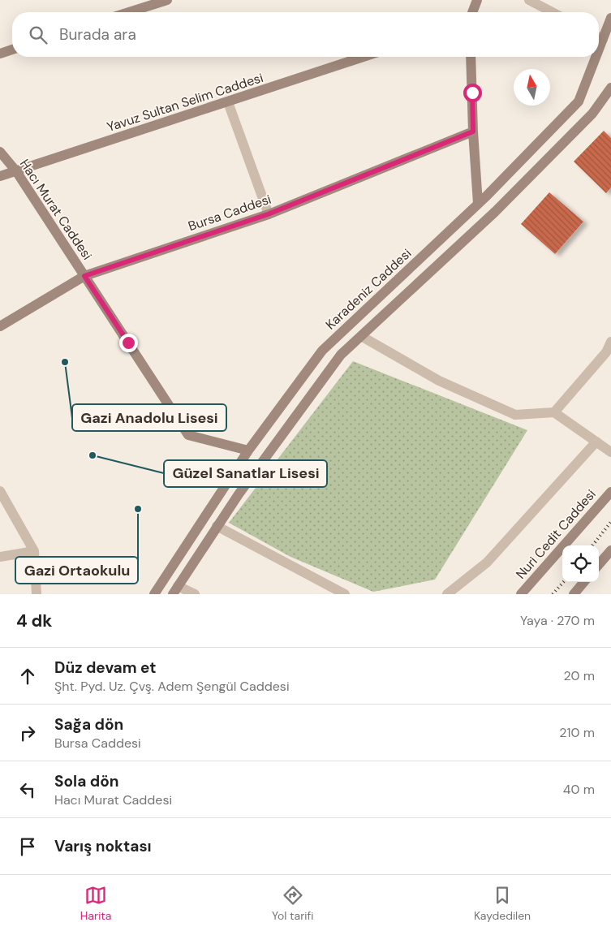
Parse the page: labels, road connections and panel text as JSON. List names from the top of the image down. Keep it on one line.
{"streets":{"street":["Yavuz Sultan Selim Caddesi","Hacı Murat Caddesi","Bursa Caddesi","Karadeniz Caddesi","Nuri Cedit Caddesi"]},"crossings":[["Yavuz Sultan Selim Caddesi","Hacı Murat Caddesi"],["Hacı Murat Caddesi","Bursa Caddesi"],["Hacı Murat Caddesi","Karadeniz Caddesi"]],"places":["Gazi Anadolu Lisesi","Güzel Sanatlar Lisesi","Gazi Ortaokulu"],"north":"top","page":{"search":"Burada ara","heading":["4 dk","Yaya · 270 m"],"list":[["Düz devam et","Şht. Pyd. Uz. Çvş. Adem Şengül Caddesi","20 m"],["Sağa dön","Bursa Caddesi","210 m"],["Sola dön","Hacı Murat Caddesi","40 m"],"Varış noktası"],"nav":["Harita","Yol tarifi","Kaydedilen"]}}
